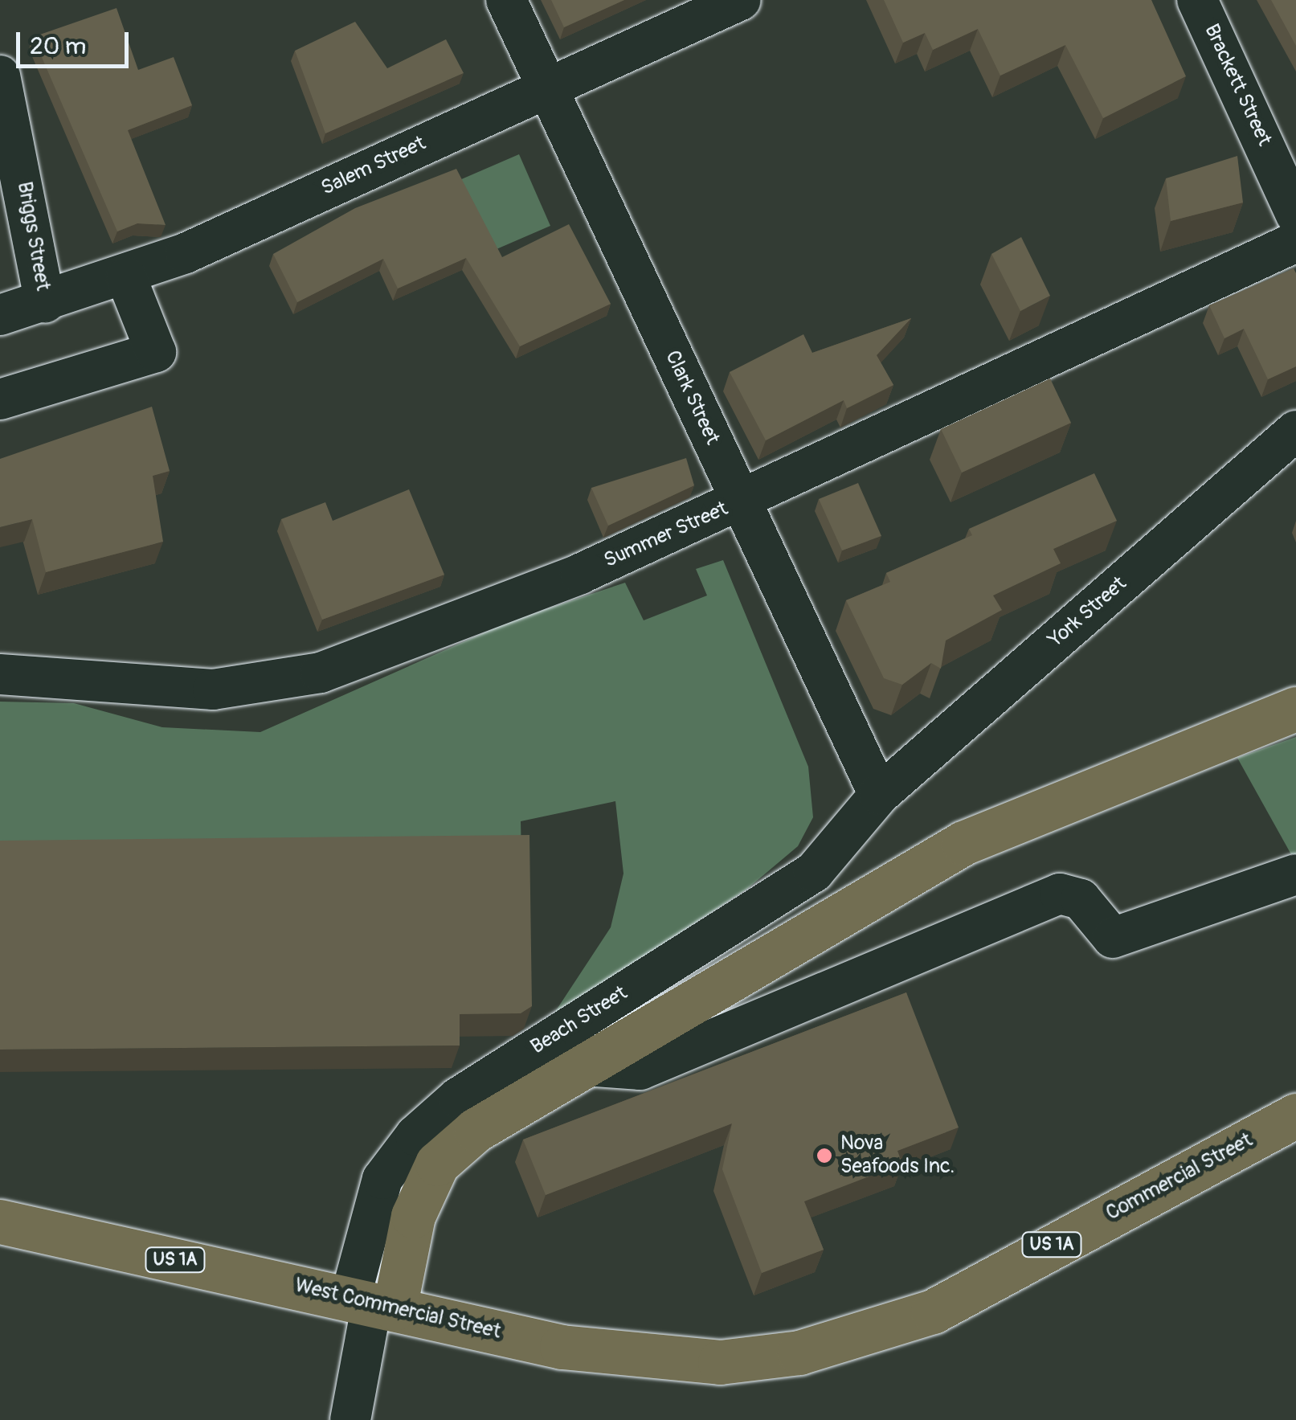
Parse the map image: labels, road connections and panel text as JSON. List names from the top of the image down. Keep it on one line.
{"streets":{"main road":["Commercial Street","US 1A","West Commercial Street"],"street":["Brackett Street","Salem Street","Briggs Street","Clark Street","Summer Street","York Street","Beach Street"]},"crossings":[["Salem Street","Briggs Street"],["Salem Street","Clark Street"],["Clark Street","Summer Street"],["Clark Street","York Street"],["Clark Street","Beach Street"],["York Street","Beach Street"],["Beach Street","West Commercial Street"],["Commercial Street","West Commercial Street"]],"places":["Nova Seafoods Inc."],"scale_bar":"20 m"}
